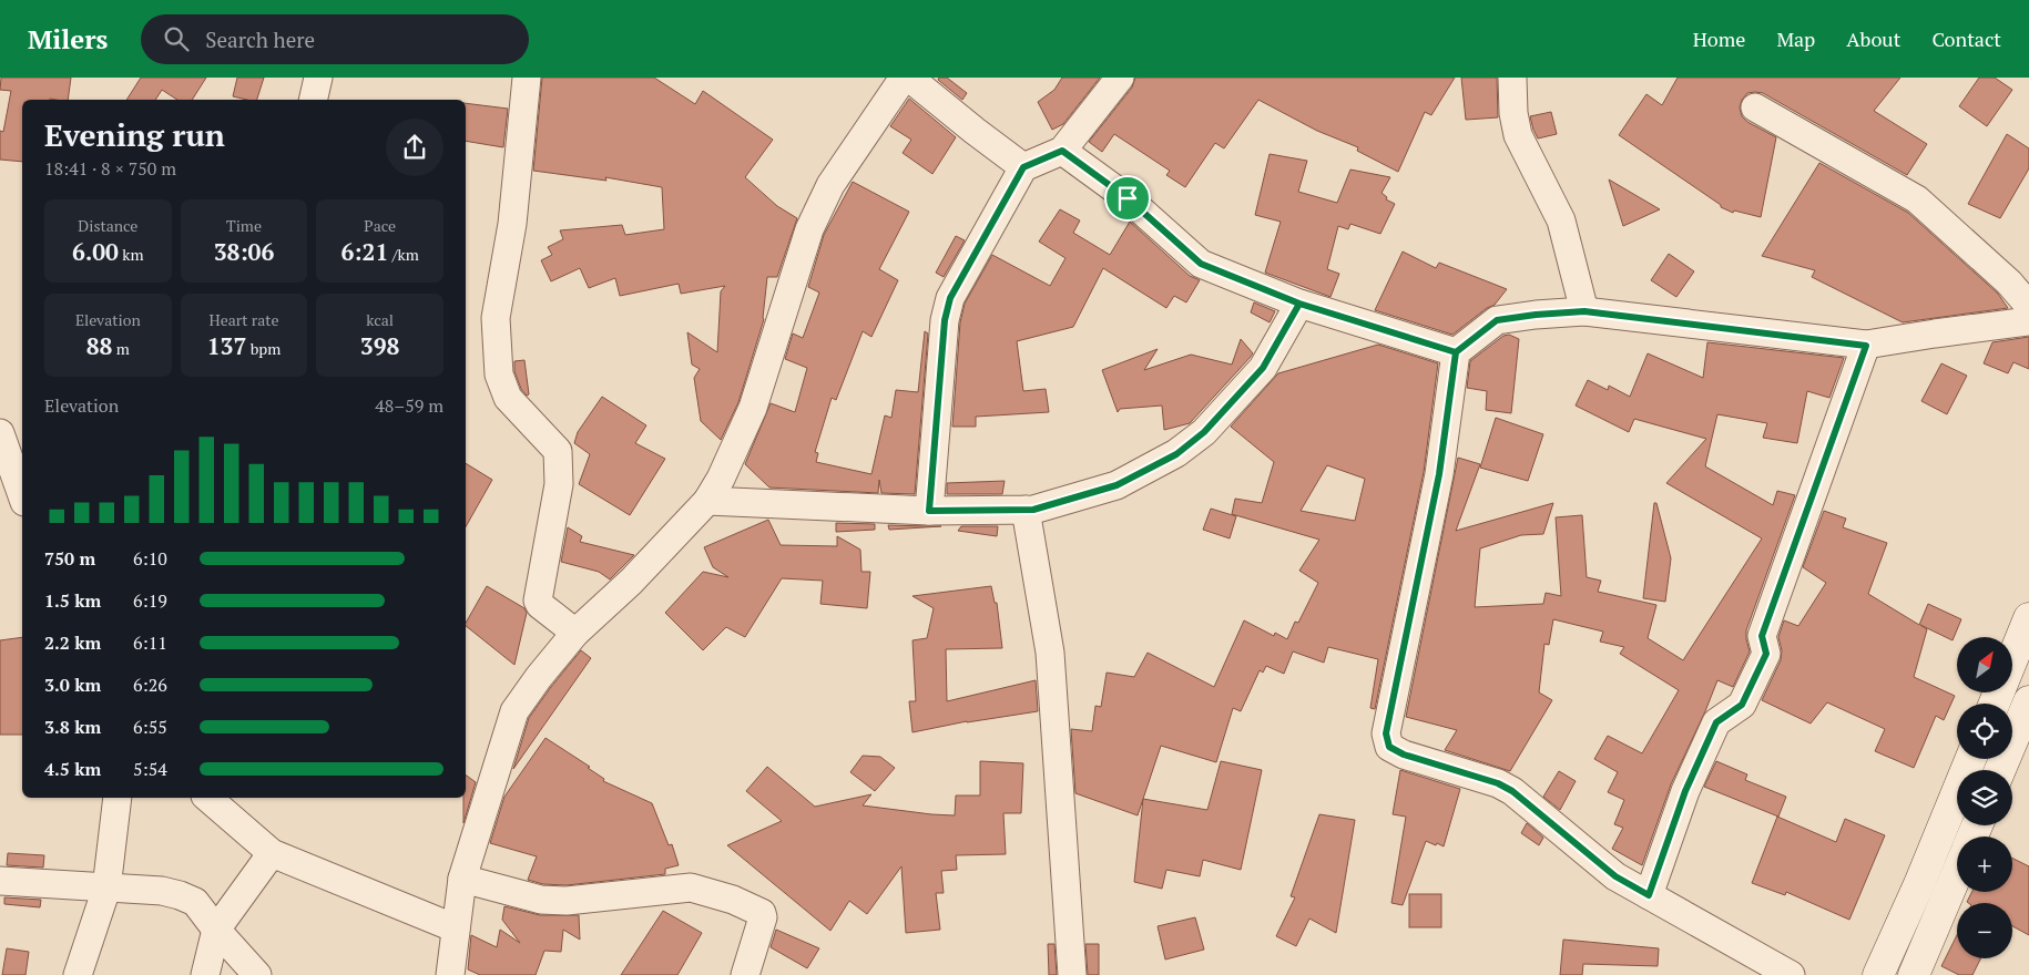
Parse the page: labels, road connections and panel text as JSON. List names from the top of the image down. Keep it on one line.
{"north":"top right","page":{"header":"Milers","search":"Search here","nav":["Home","Map","About","Contact"],"heading":["Evening run","18:41 · 8 × 750 m"],"stats":[["Distance","6.00 km"],["Time","38:06"],["Pace","6:21 /km"],["Elevation","88 m"],["Heart rate","137 bpm"],["kcal","398"]],"chart":["Elevation","48–59 m"],"list":[{"name":"750 m","note":"6:10"},{"name":"1.5 km","note":"6:19"},{"name":"2.2 km","note":"6:11"},{"name":"3.0 km","note":"6:26"},{"name":"3.8 km","note":"6:55"},{"name":"4.5 km","note":"5:54"}],"map_buttons":["+","−"]}}
